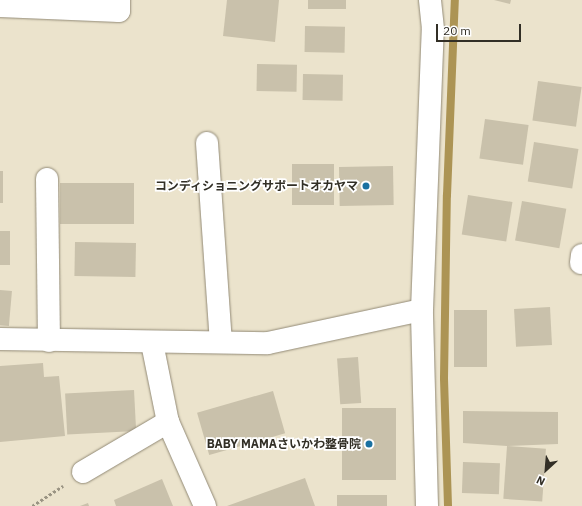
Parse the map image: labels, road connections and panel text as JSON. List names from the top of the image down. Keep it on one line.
{"places":["コンディショニングサポートオカヤマ","BABY MAMAさいかわ整骨院"],"scale_bar":"20 m","north":"bottom left"}
